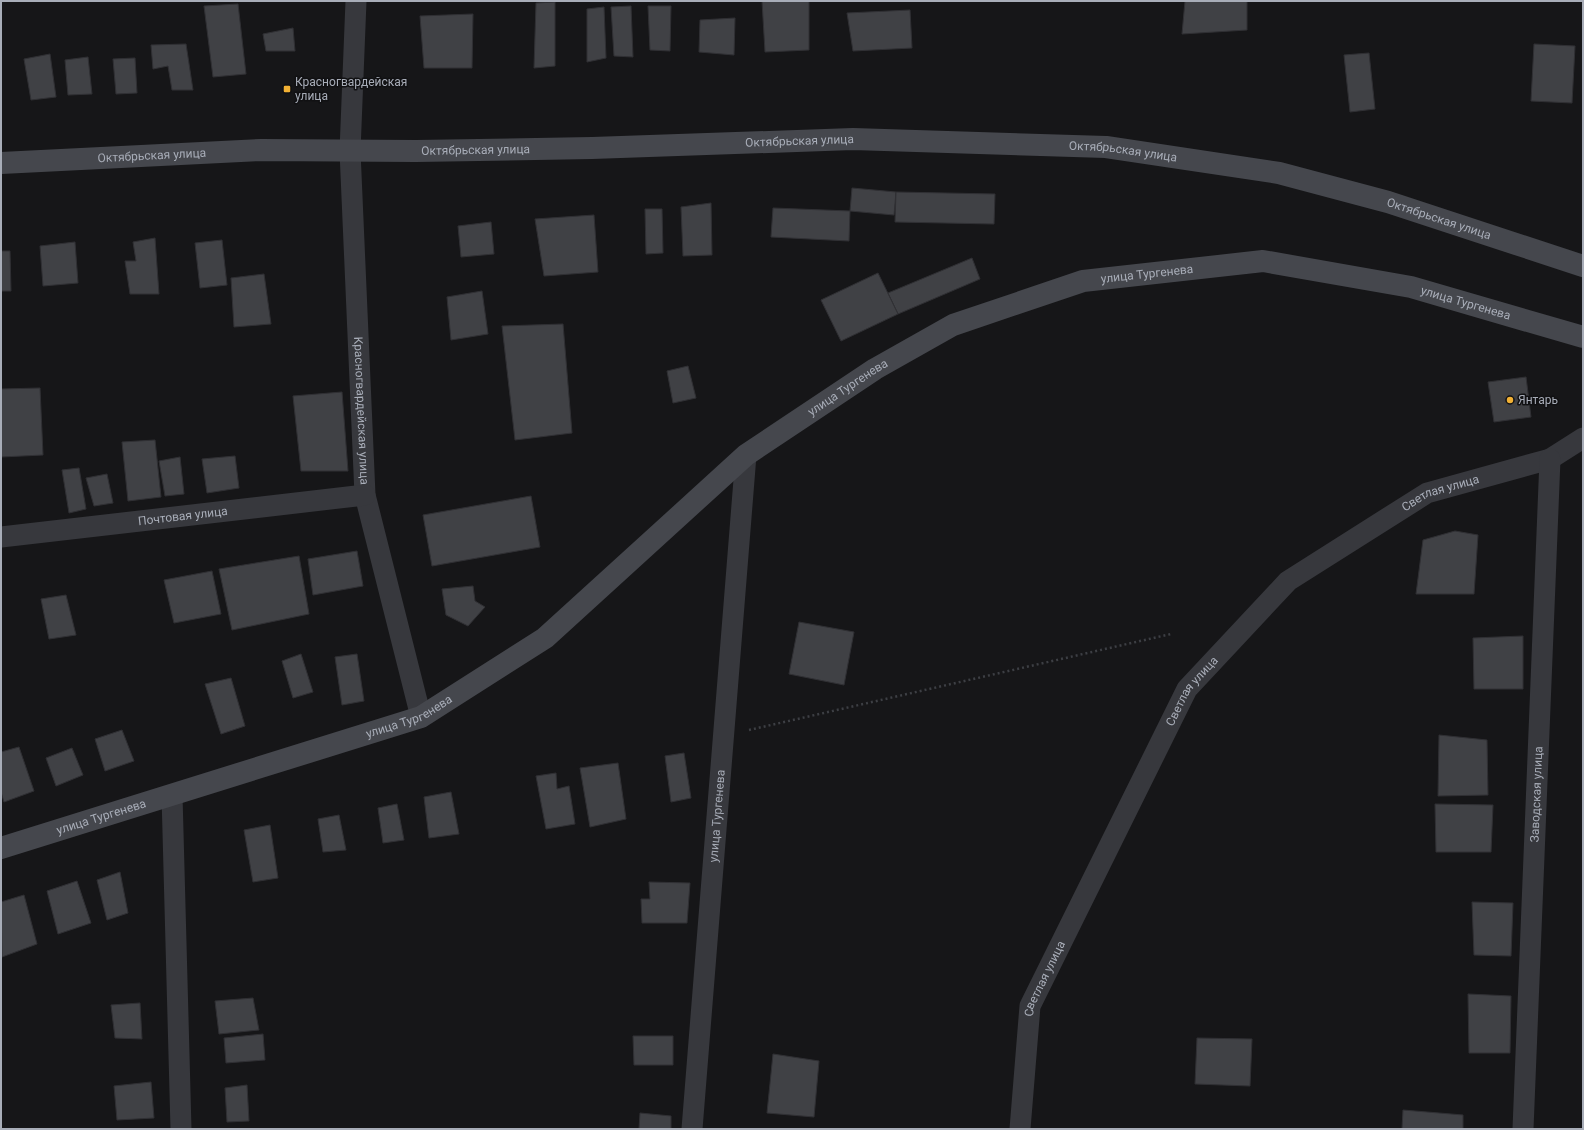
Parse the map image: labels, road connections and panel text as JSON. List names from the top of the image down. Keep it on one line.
{"streets":{"main road":["Октябрьская улица","улица Тургенева"],"street":["Красногвардейская улица","Светлая улица","Почтовая улица","Заводская улица"]},"crossings":[["Октябрьская улица","Красногвардейская улица"],["улица Тургенева","Красногвардейская улица"],["Красногвардейская улица","Почтовая улица"],["Светлая улица","Заводская улица"]],"places":{"transit":["Красногвардейская улица"],"other":["Янтарь"]}}
